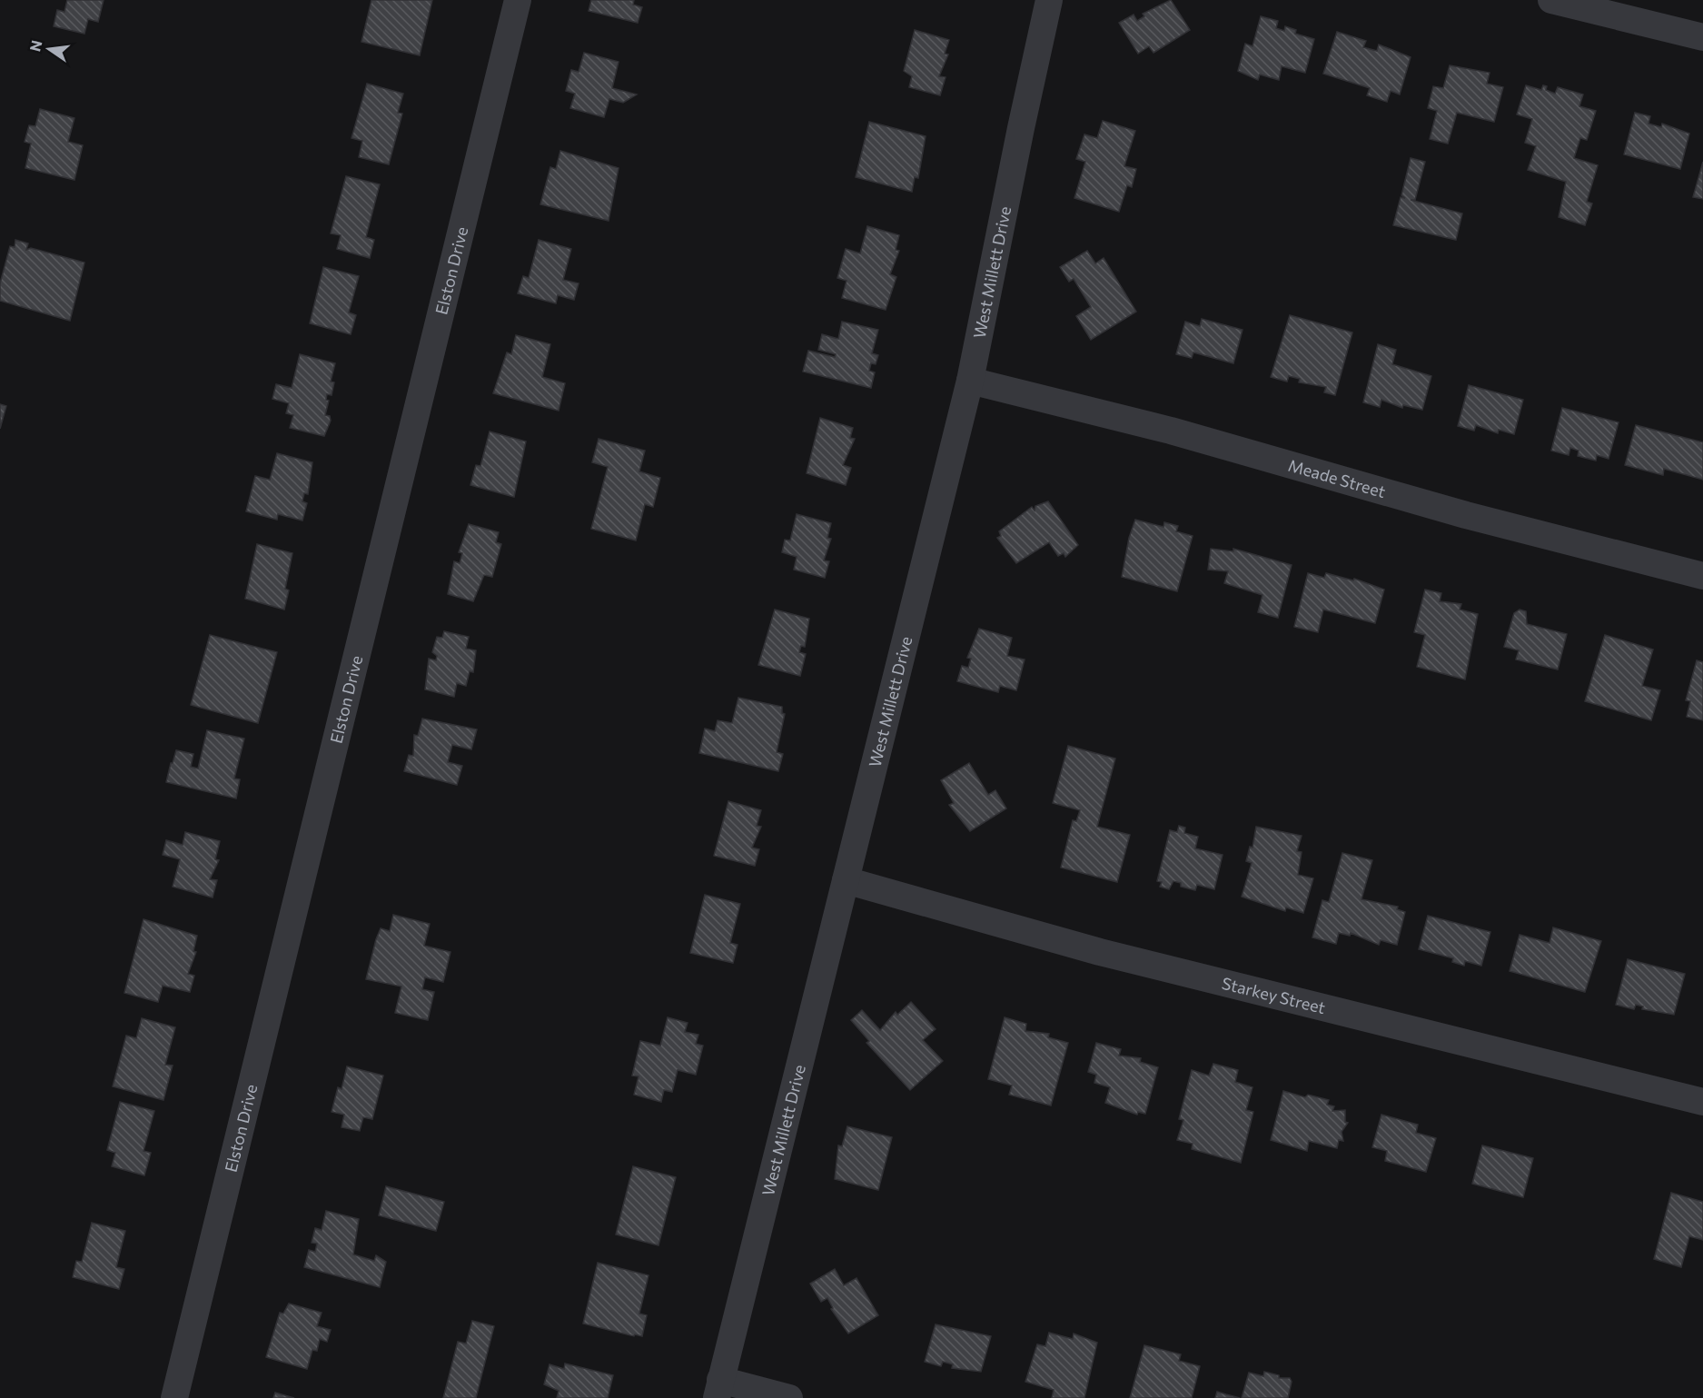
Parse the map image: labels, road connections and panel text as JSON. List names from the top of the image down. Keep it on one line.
{"streets":{"street":["Elston Drive","West Millett Drive","Meade Street","Starkey Street"]},"crossings":[["West Millett Drive","Meade Street"],["West Millett Drive","Starkey Street"]],"north":"left"}
